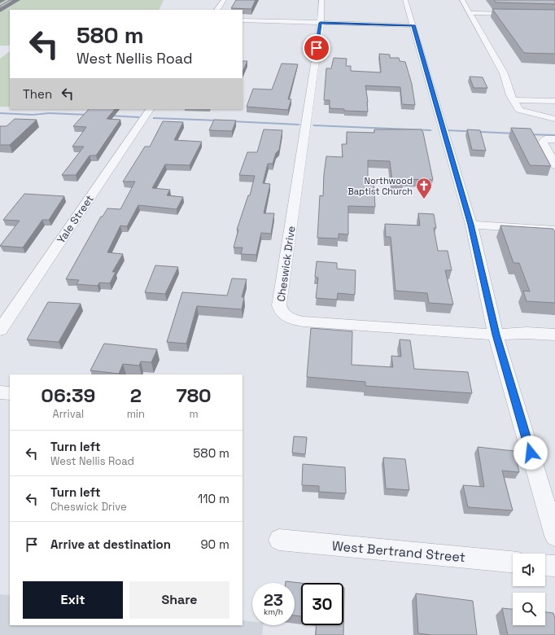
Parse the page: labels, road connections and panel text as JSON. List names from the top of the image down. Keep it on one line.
{"streets":{"street":["Yale Street","Cheswick Drive","West Bertrand Street"]},"places":{"church":["Northwood Baptist Church"]},"page":{"turn":["580 m","West Nellis Road"],"then":"Then","eta":["06:39","Arrival","2","min","780","m"],"list":[{"name":"Turn left","note":"West Nellis Road","value":"580 m"},{"name":"Turn left","note":"Cheswick Drive","value":"110 m"},{"name":"Arrive at destination","value":"90 m"}],"buttons":["Exit","Share"],"speed":"23 km/h","limit":"30"}}
